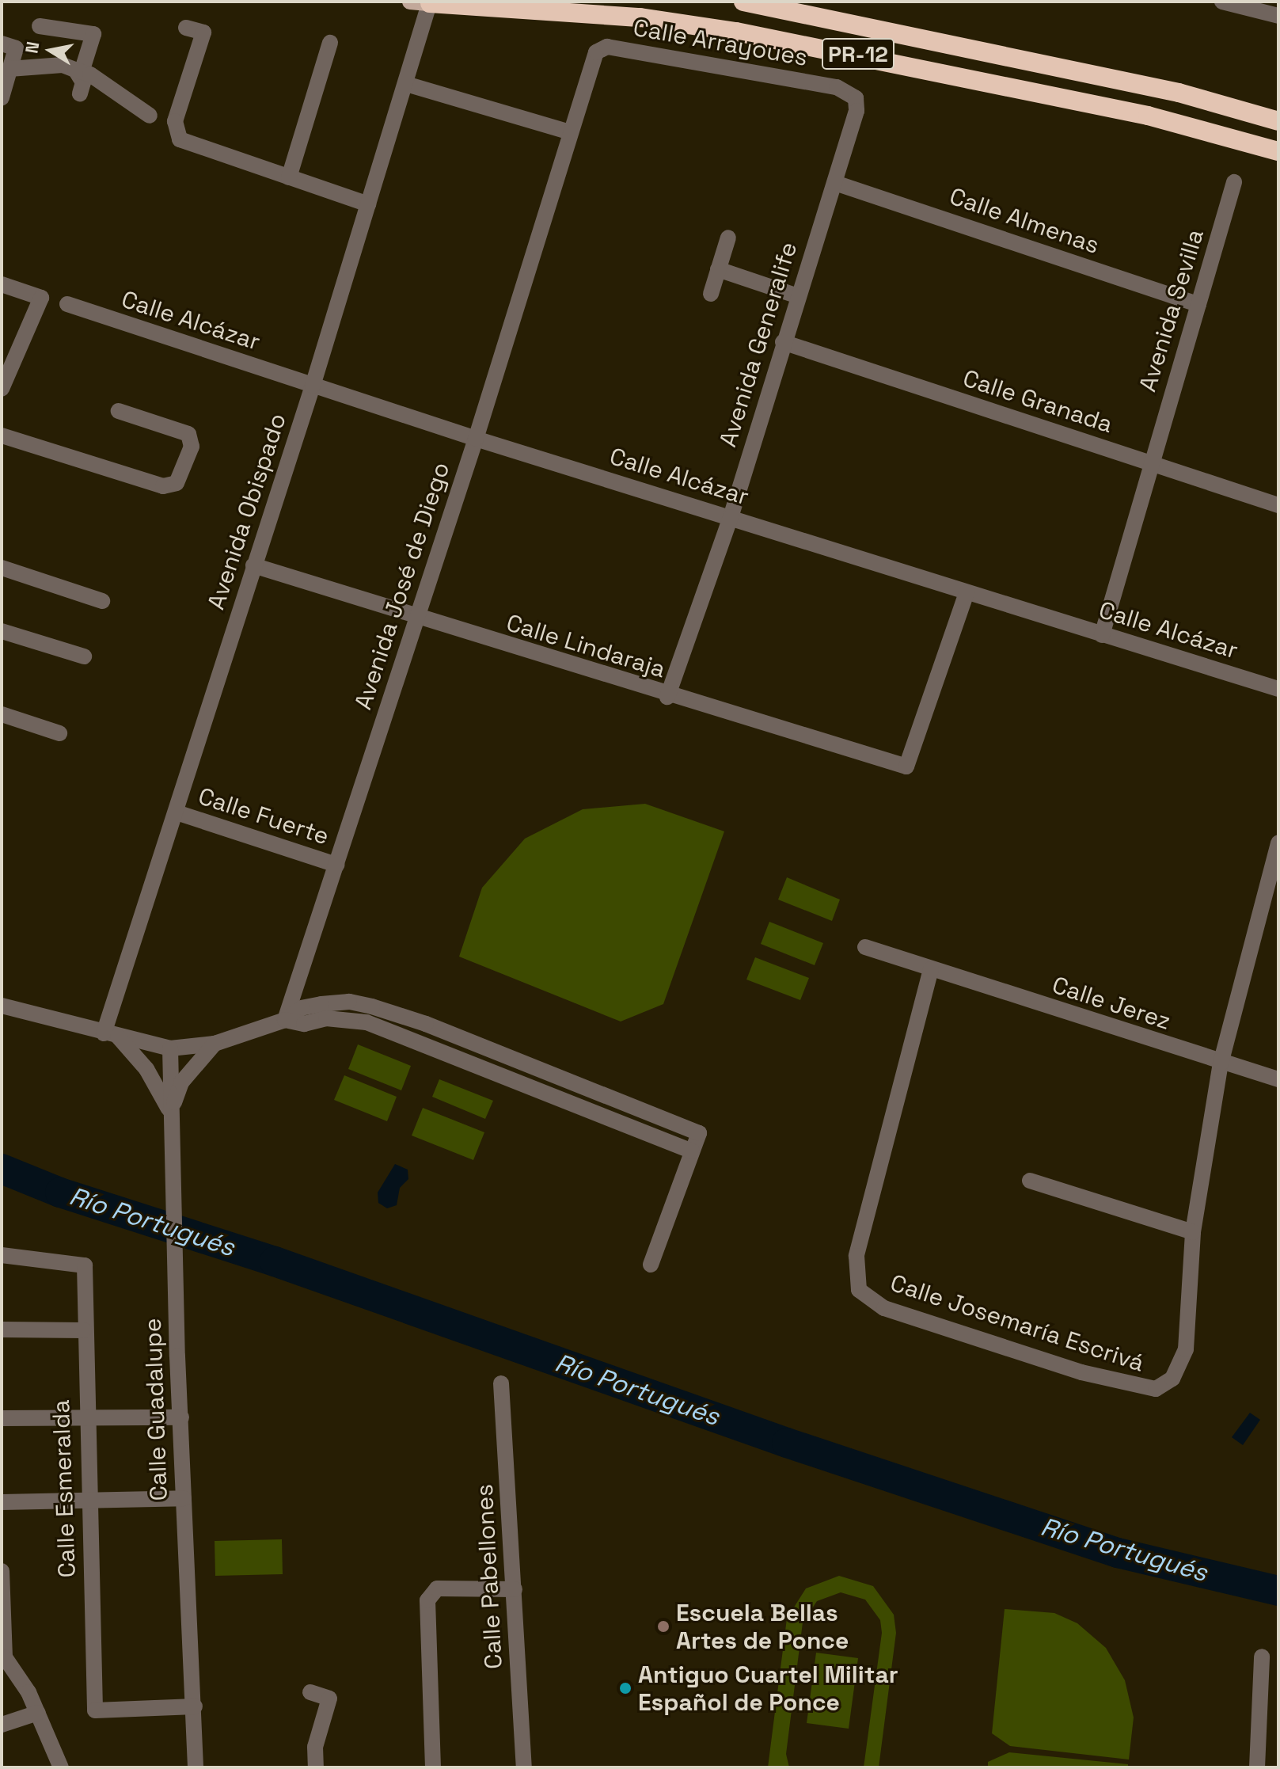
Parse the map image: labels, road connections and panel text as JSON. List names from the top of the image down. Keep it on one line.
{"streets":{"highway":["PR-12"],"street":["Calle Arrayoues","Calle Almenas","Avenida Sevilla","Calle Alcázar","Avenida Generalife","Calle Granada","Avenida Obispado","Avenida José de Diego","Calle Lindaraja","Calle Fuerte","Calle Jerez","Calle Josemaría Escrivá","Calle Guadalupe","Calle Esmeralda","Calle Pabellones"]},"crossings":[["Calle Arrayoues","Avenida Generalife"],["Calle Arrayoues","Avenida José de Diego"],["PR-12","Avenida Obispado"],["Calle Almenas","Avenida Sevilla"],["Calle Almenas","Avenida Generalife"],["Avenida Sevilla","Calle Alcázar"],["Avenida Sevilla","Calle Granada"],["Calle Alcázar","Avenida Generalife"],["Calle Alcázar","Avenida Obispado"],["Calle Alcázar","Avenida José de Diego"],["Calle Alcázar","Calle Lindaraja"],["Avenida Generalife","Calle Granada"],["Avenida Generalife","Calle Lindaraja"],["Avenida Obispado","Calle Lindaraja"],["Avenida Obispado","Calle Fuerte"],["Avenida José de Diego","Calle Lindaraja"],["Avenida José de Diego","Calle Fuerte"],["Calle Jerez","Calle Josemaría Escrivá"],["Calle Guadalupe","Calle Esmeralda"]],"water":["Río Portugués"],"places":["Escuela Bellas Artes de Ponce","Antiguo Cuartel Militar Español de Ponce"],"north":"left"}
